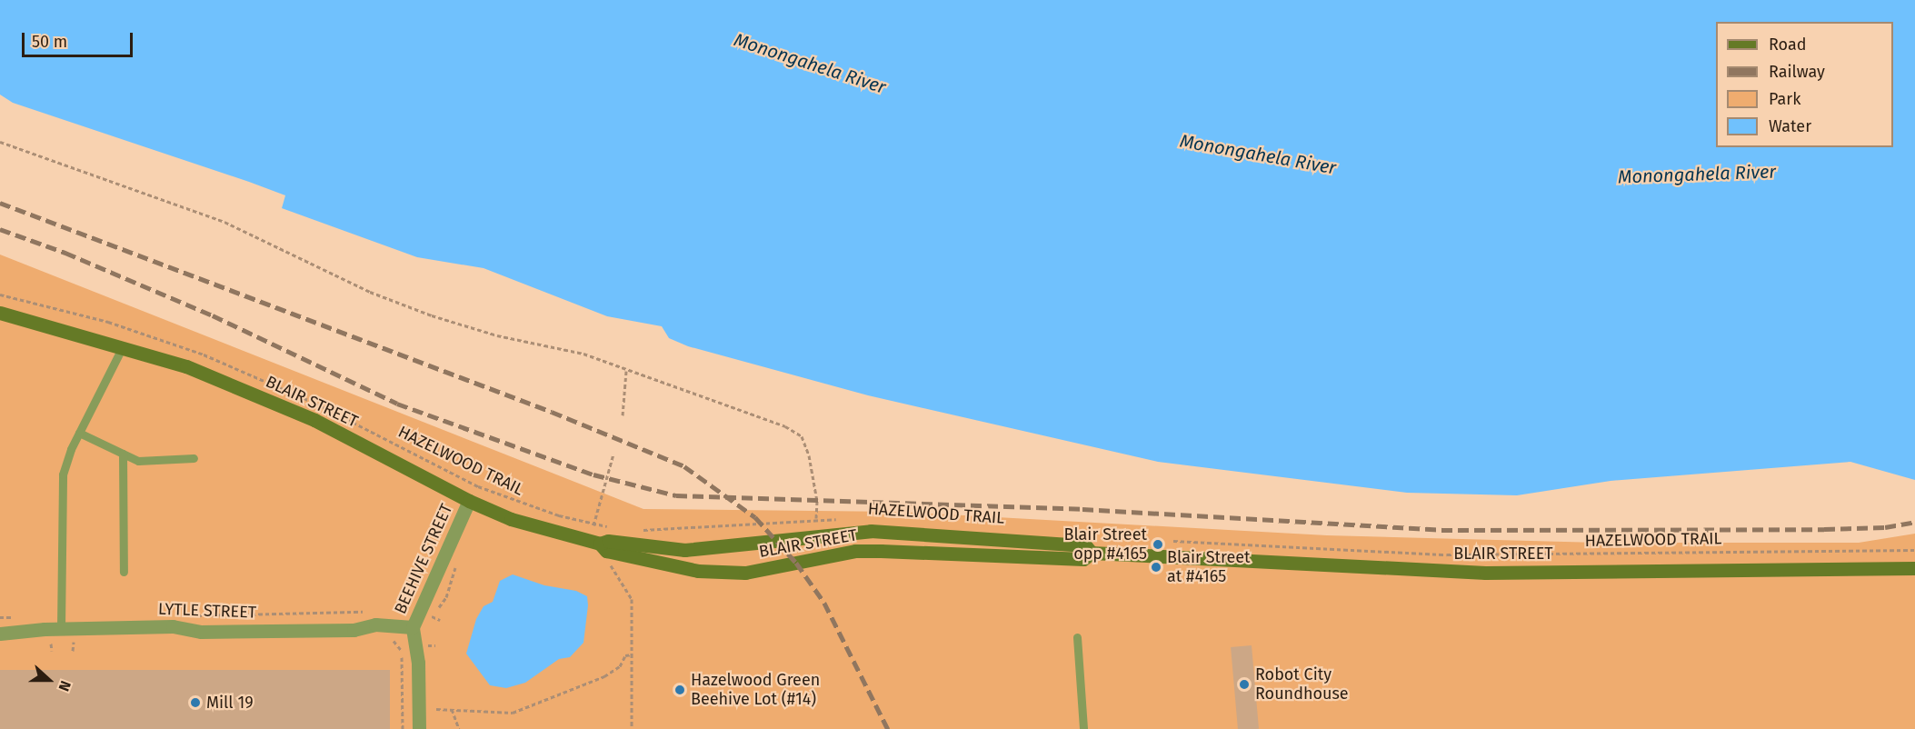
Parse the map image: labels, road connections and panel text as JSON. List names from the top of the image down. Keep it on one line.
{"streets":{"street":["BLAIR STREET","BEEHIVE STREET","LYTLE STREET"],"path":["HAZELWOOD TRAIL"]},"crossings":[["BLAIR STREET","BEEHIVE STREET"],["BEEHIVE STREET","LYTLE STREET"]],"water":["Monongahela River"],"places":["Blair Street opp #4165","Blair Street at #4165","Robot City Roundhouse","Hazelwood Green Beehive Lot (#14)","Mill 19"],"legend":["Road","Railway","Park","Water"],"scale_bar":"50 m","north":"right"}
